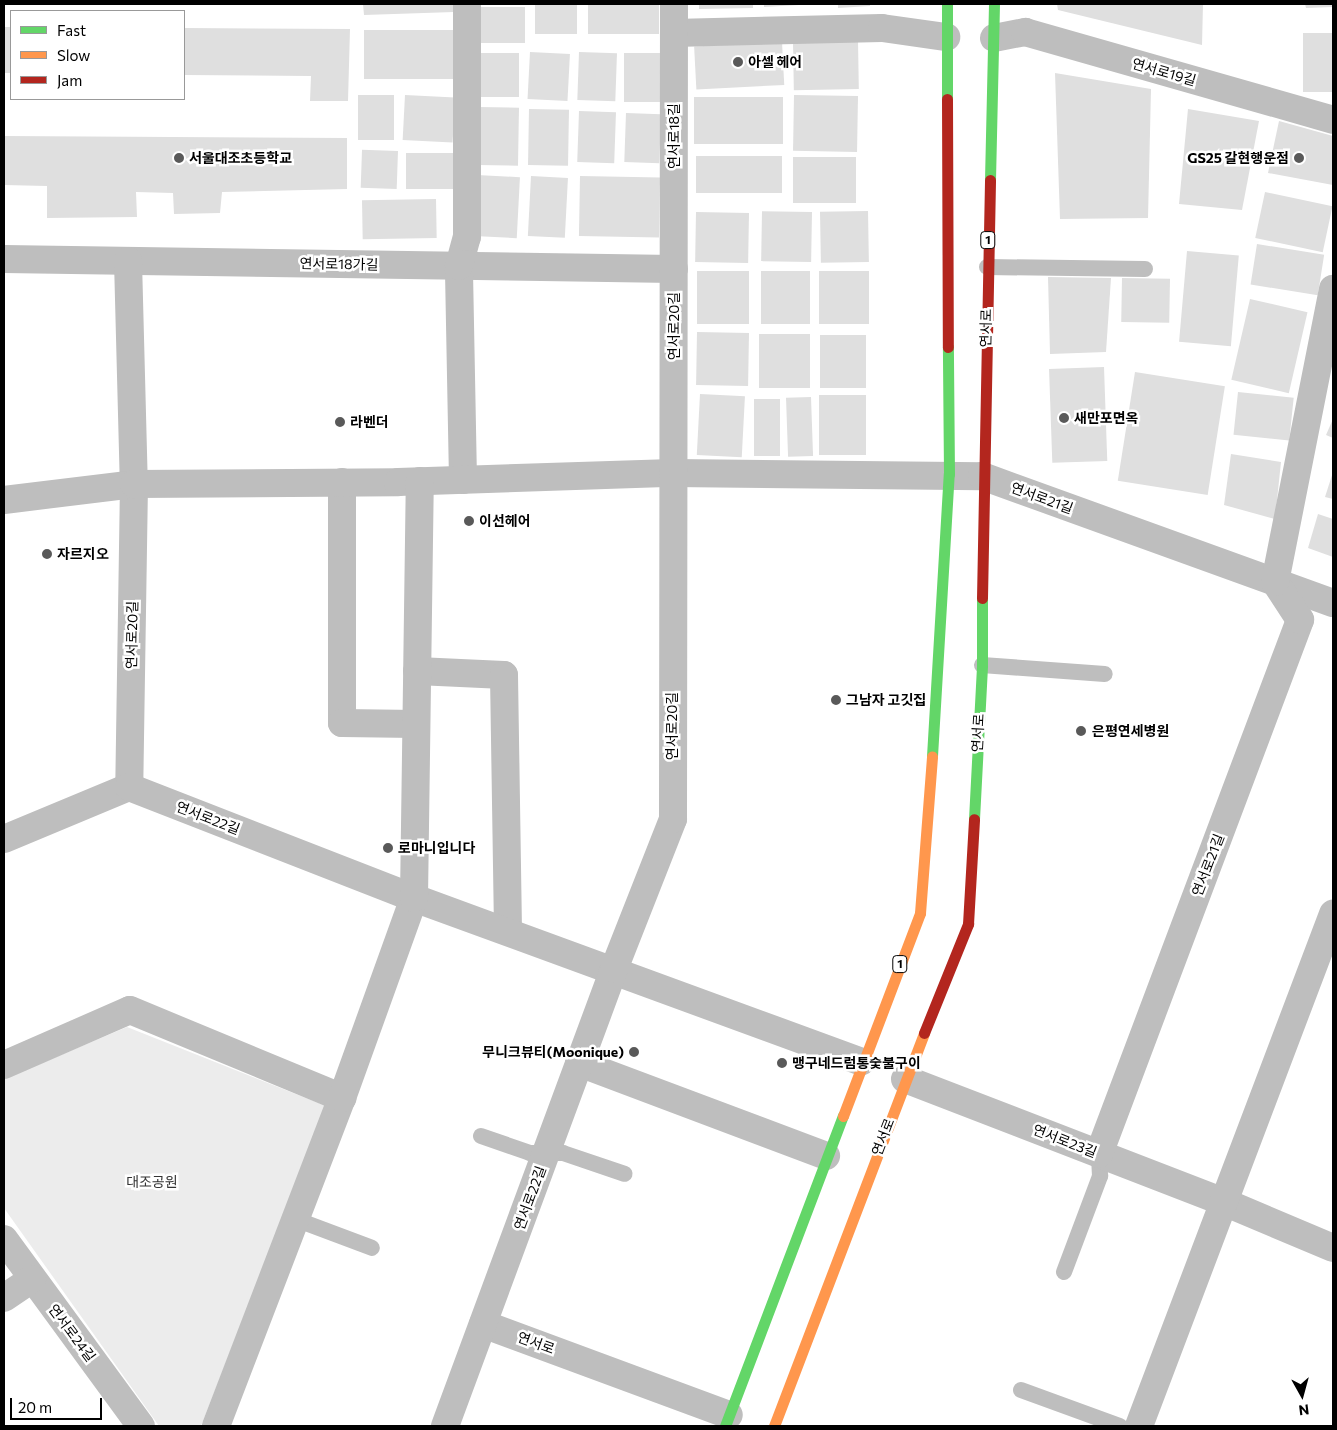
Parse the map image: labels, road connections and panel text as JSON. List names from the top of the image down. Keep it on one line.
{"streets":{"main road":["1","연서로"],"street":["연서로19길","연서로18길","연서로18가길","연서로20길","연서로21길","연서로22길","연서로23길","연서로24길"]},"crossings":[["연서로19길","연서로"],["연서로18길","연서로18가길"],["연서로18길","연서로20길"],["연서로18가길","연서로20길"],["연서로20길","연서로22길"],["연서로","연서로21길"],["연서로","연서로22길"],["연서로","연서로23길"],["연서로21길","연서로23길"]],"parks":["대조공원"],"places":["아셀 헤어","서울대조초등학교","GS25 갈현행운점","새만포면옥","라벤더","이선헤어","자르지오","그남자 고깃집","은평연세병원","로마니입니다","무니크뷰티(Moonique)","맹구네드럼통숯불구이"],"legend":["Fast","Slow","Jam"],"scale_bar":"20 m","north":"bottom"}
